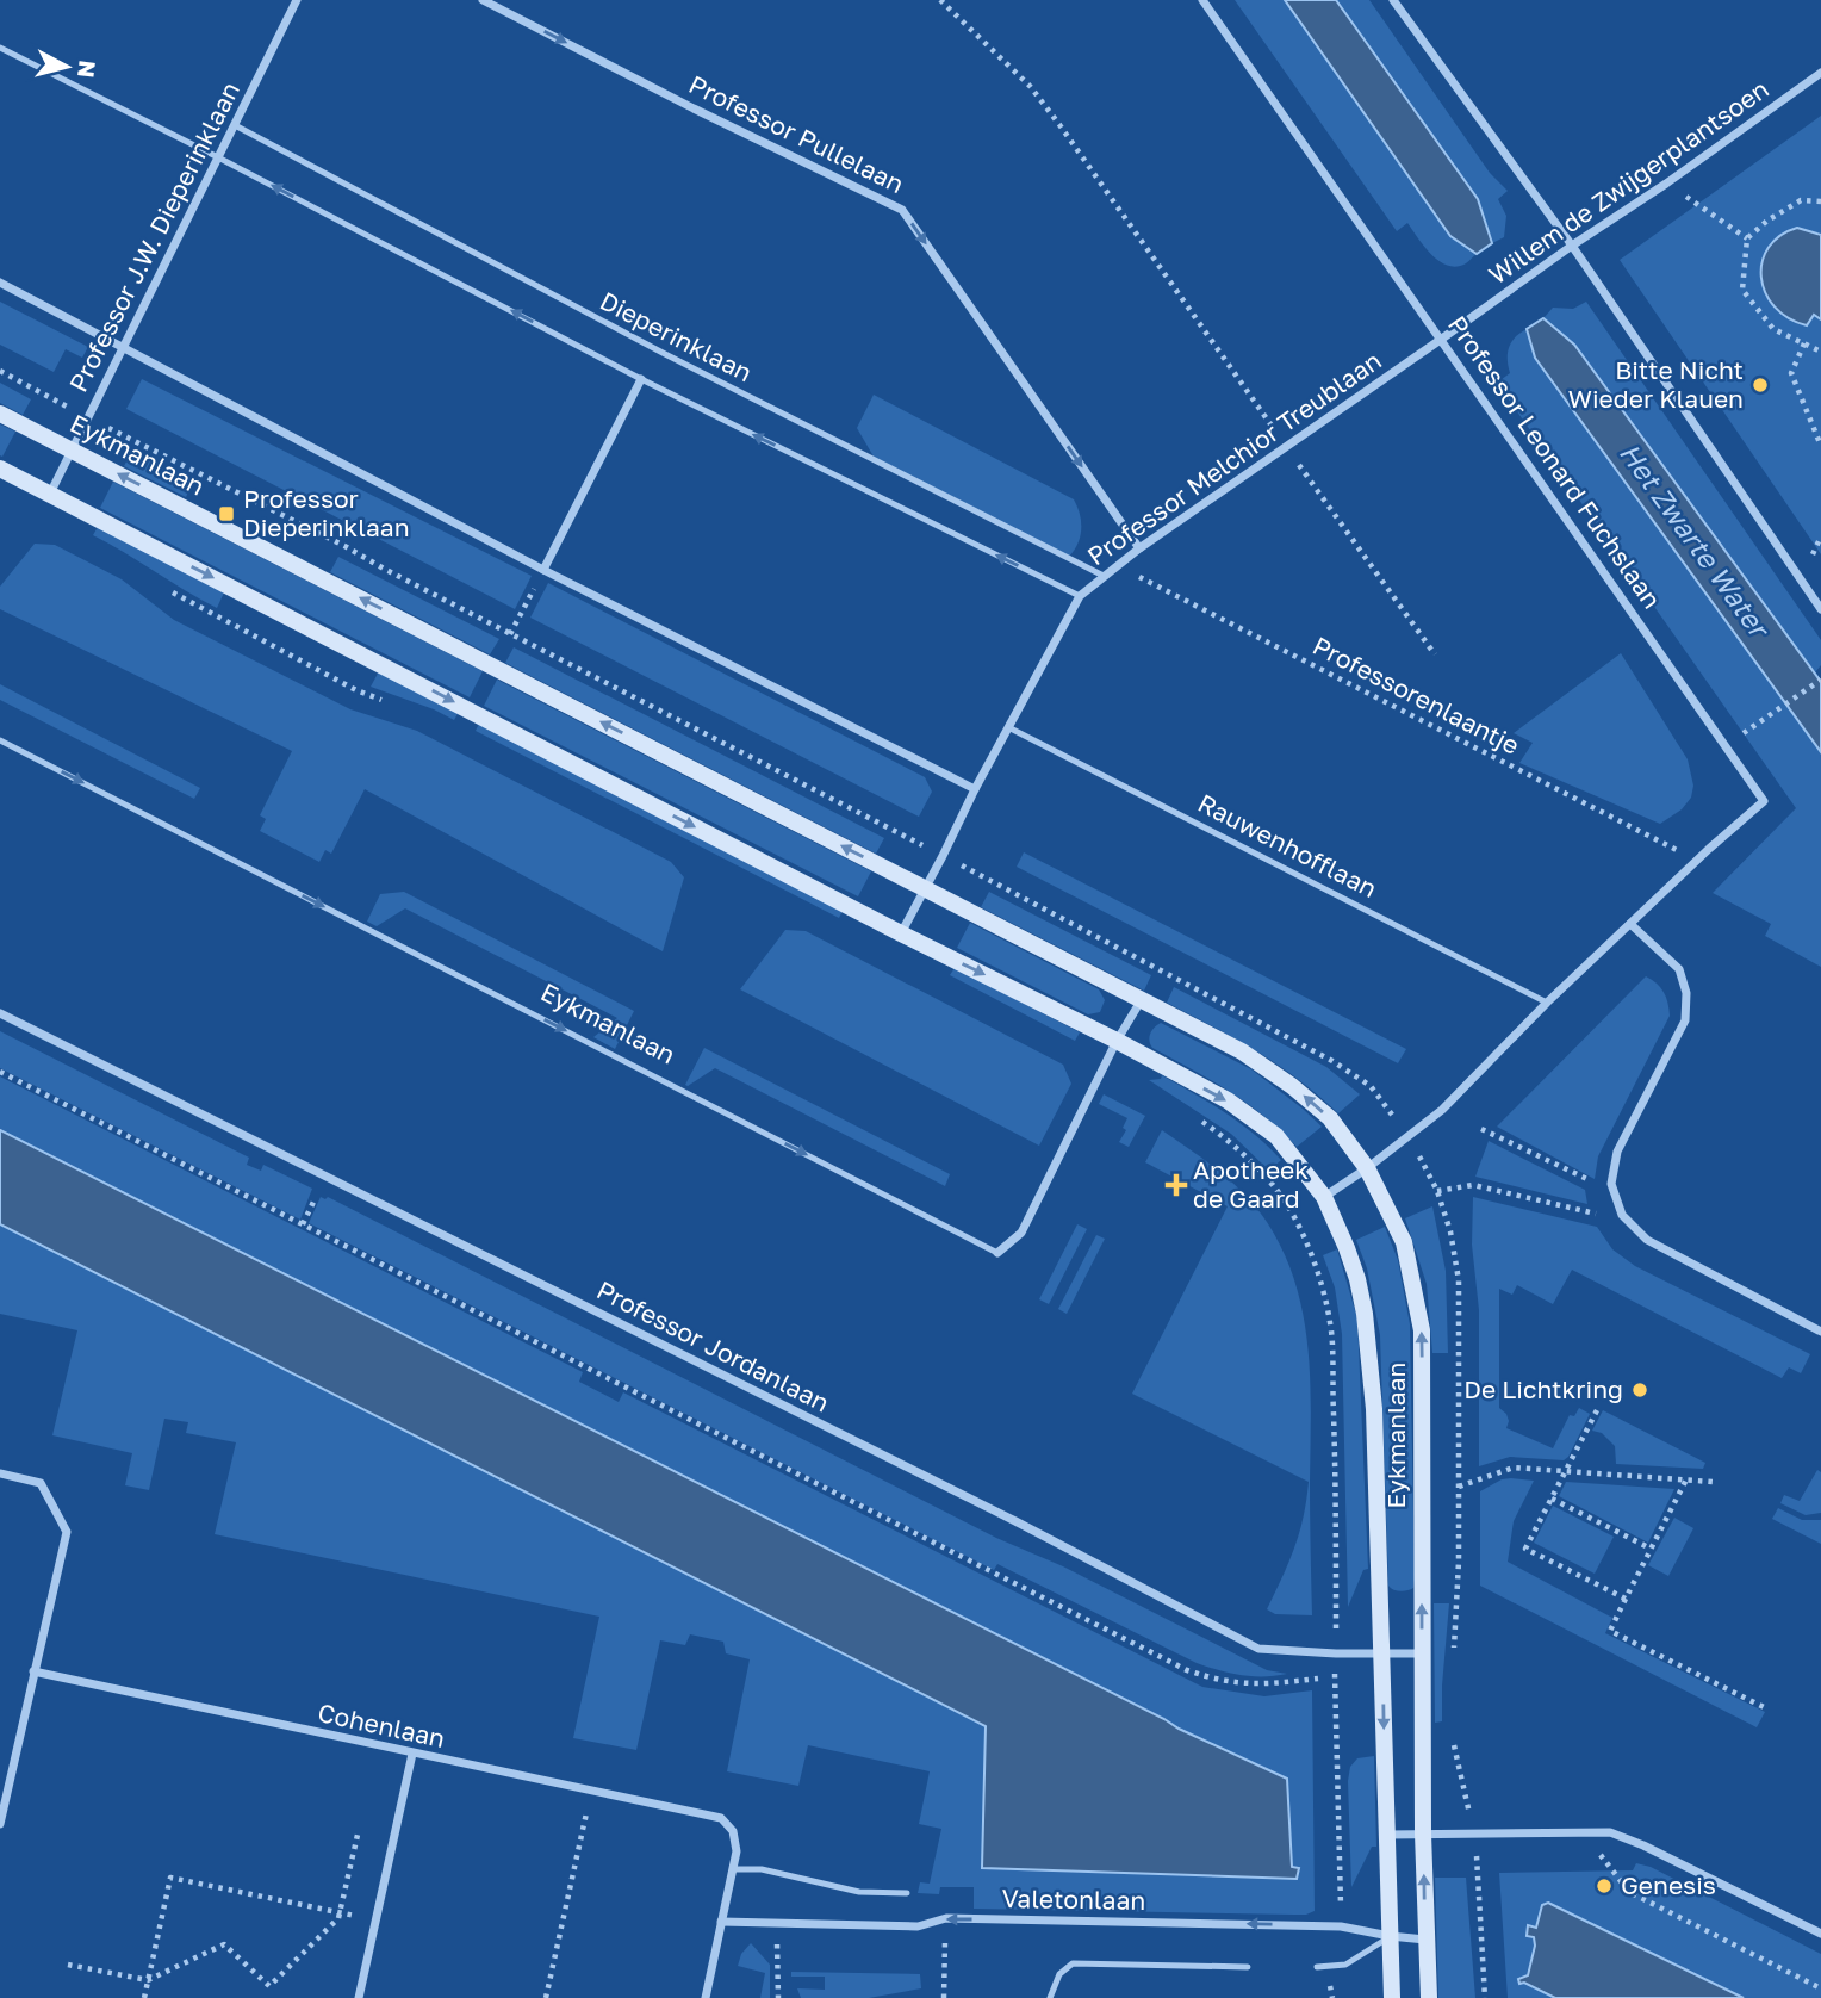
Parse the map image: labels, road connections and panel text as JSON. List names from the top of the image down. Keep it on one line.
{"streets":{"main road":["Eykmanlaan"],"street":["Professor Pullelaan","Willem de Zwijgerplantsoen","Professor J.W. Dieperinklaan","Professor Melchior Treublaan","Professor Leonard Fuchslaan","Professor Jordanlaan","Cohenlaan","Valetonlaan"],"lane":["Dieperinklaan","Rauwenhofflaan"],"path":["Professorenlaantje"]},"crossings":[["Professor Pullelaan","Professor Melchior Treublaan"],["Willem de Zwijgerplantsoen","Professor Melchior Treublaan"],["Willem de Zwijgerplantsoen","Professor Leonard Fuchslaan"],["Professor J.W. Dieperinklaan","Dieperinklaan"],["Professor J.W. Dieperinklaan","Eykmanlaan"],["Dieperinklaan","Professor Melchior Treublaan"],["Eykmanlaan","Professor Melchior Treublaan"],["Eykmanlaan","Professor Jordanlaan"],["Eykmanlaan","Valetonlaan"],["Professor Melchior Treublaan","Professor Leonard Fuchslaan"],["Professor Melchior Treublaan","Professorenlaantje"],["Professor Melchior Treublaan","Rauwenhofflaan"],["Professor Leonard Fuchslaan","Professorenlaantje"]],"one_way":["Professor Pullelaan","Valetonlaan"],"water":["Het Zwarte Water"],"places":{"other":["Bitte Nicht Wieder Klauen","De Lichtkring","Genesis"],"transit":["Professor Dieperinklaan"],"health":["Apotheek de Gaard"]},"north":"right"}
